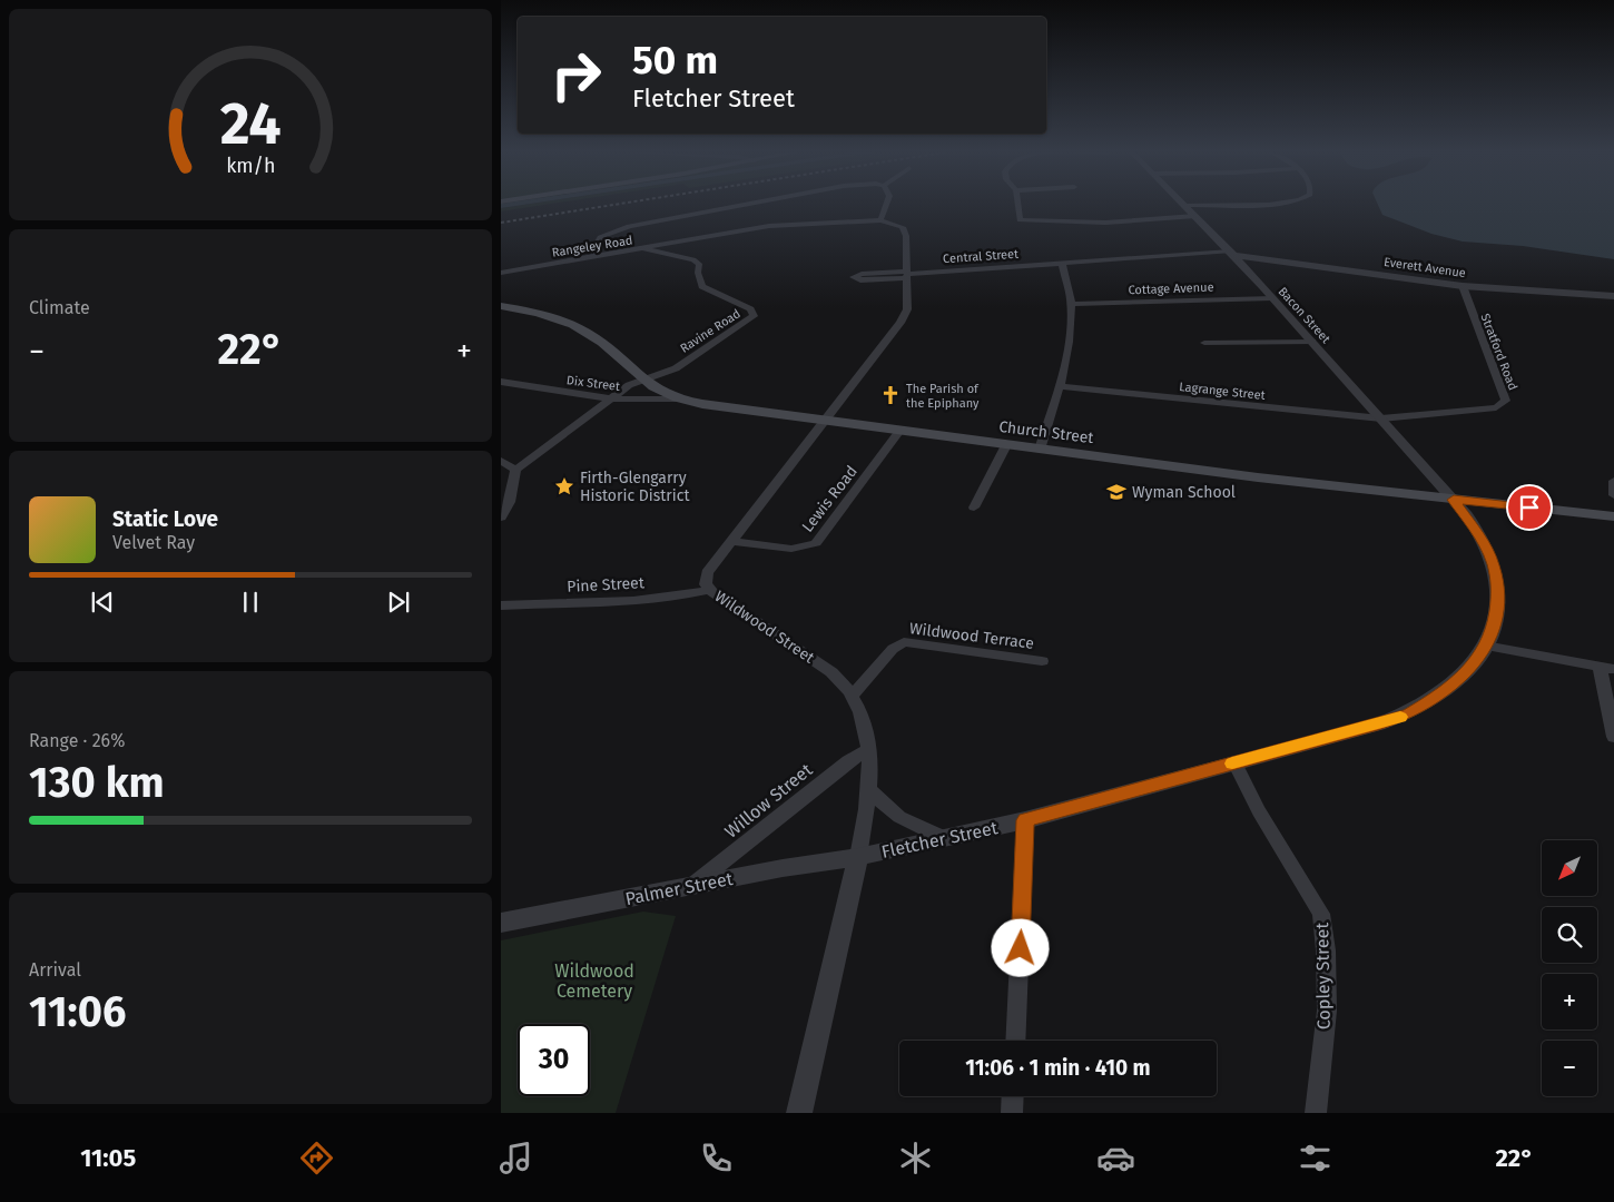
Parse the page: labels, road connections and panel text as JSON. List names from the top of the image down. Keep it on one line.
{"streets":{"main road":["Church Street"],"street":["Rangeley Road","Central Street","Everett Avenue","Cottage Avenue","Bacon Street","Ravine Road","Stratford Road","Dix Street","Lagrange Street","Lewis Road","Pine Street","Wildwood Street","Wildwood Terrace","Willow Street","Fletcher Street","Palmer Street","Copley Street"]},"crossings":[["Rangeley Road","Ravine Road"],["Central Street","Everett Avenue"],["Central Street","Bacon Street"],["Everett Avenue","Bacon Street"],["Everett Avenue","Stratford Road"],["Cottage Avenue","Bacon Street"],["Bacon Street","Stratford Road"],["Bacon Street","Lagrange Street"],["Bacon Street","Church Street"],["Bacon Street","Fletcher Street"],["Ravine Road","Church Street"],["Stratford Road","Lagrange Street"],["Dix Street","Church Street"],["Church Street","Lewis Road"],["Church Street","Wildwood Street"],["Church Street","Fletcher Street"],["Lewis Road","Wildwood Street"],["Pine Street","Wildwood Street"],["Wildwood Street","Wildwood Terrace"],["Wildwood Street","Willow Street"],["Wildwood Street","Fletcher Street"],["Wildwood Street","Palmer Street"],["Willow Street","Palmer Street"],["Fletcher Street","Palmer Street"],["Fletcher Street","Copley Street"]],"parks":["Wildwood Cemetery"],"places":{"church":["The Parish of the Epiphany"],"place":["Firth-Glengarry Historic District"],"school or university":["Wyman School"]},"north":"bottom left","page":{"turn":["50 m","Fletcher Street"],"tile":["Climate",["Range · 26%","130 km"],["Arrival","11:06"]],"heat":["−","22°","+"],"song":["Static Love","Velvet Ray"],"map_buttons":["+","−"],"limit":"30","trip":"11:06 · 1 min · 410 m","tabs":["11:05","22°"],"gauge":["24","km/h"]}}
